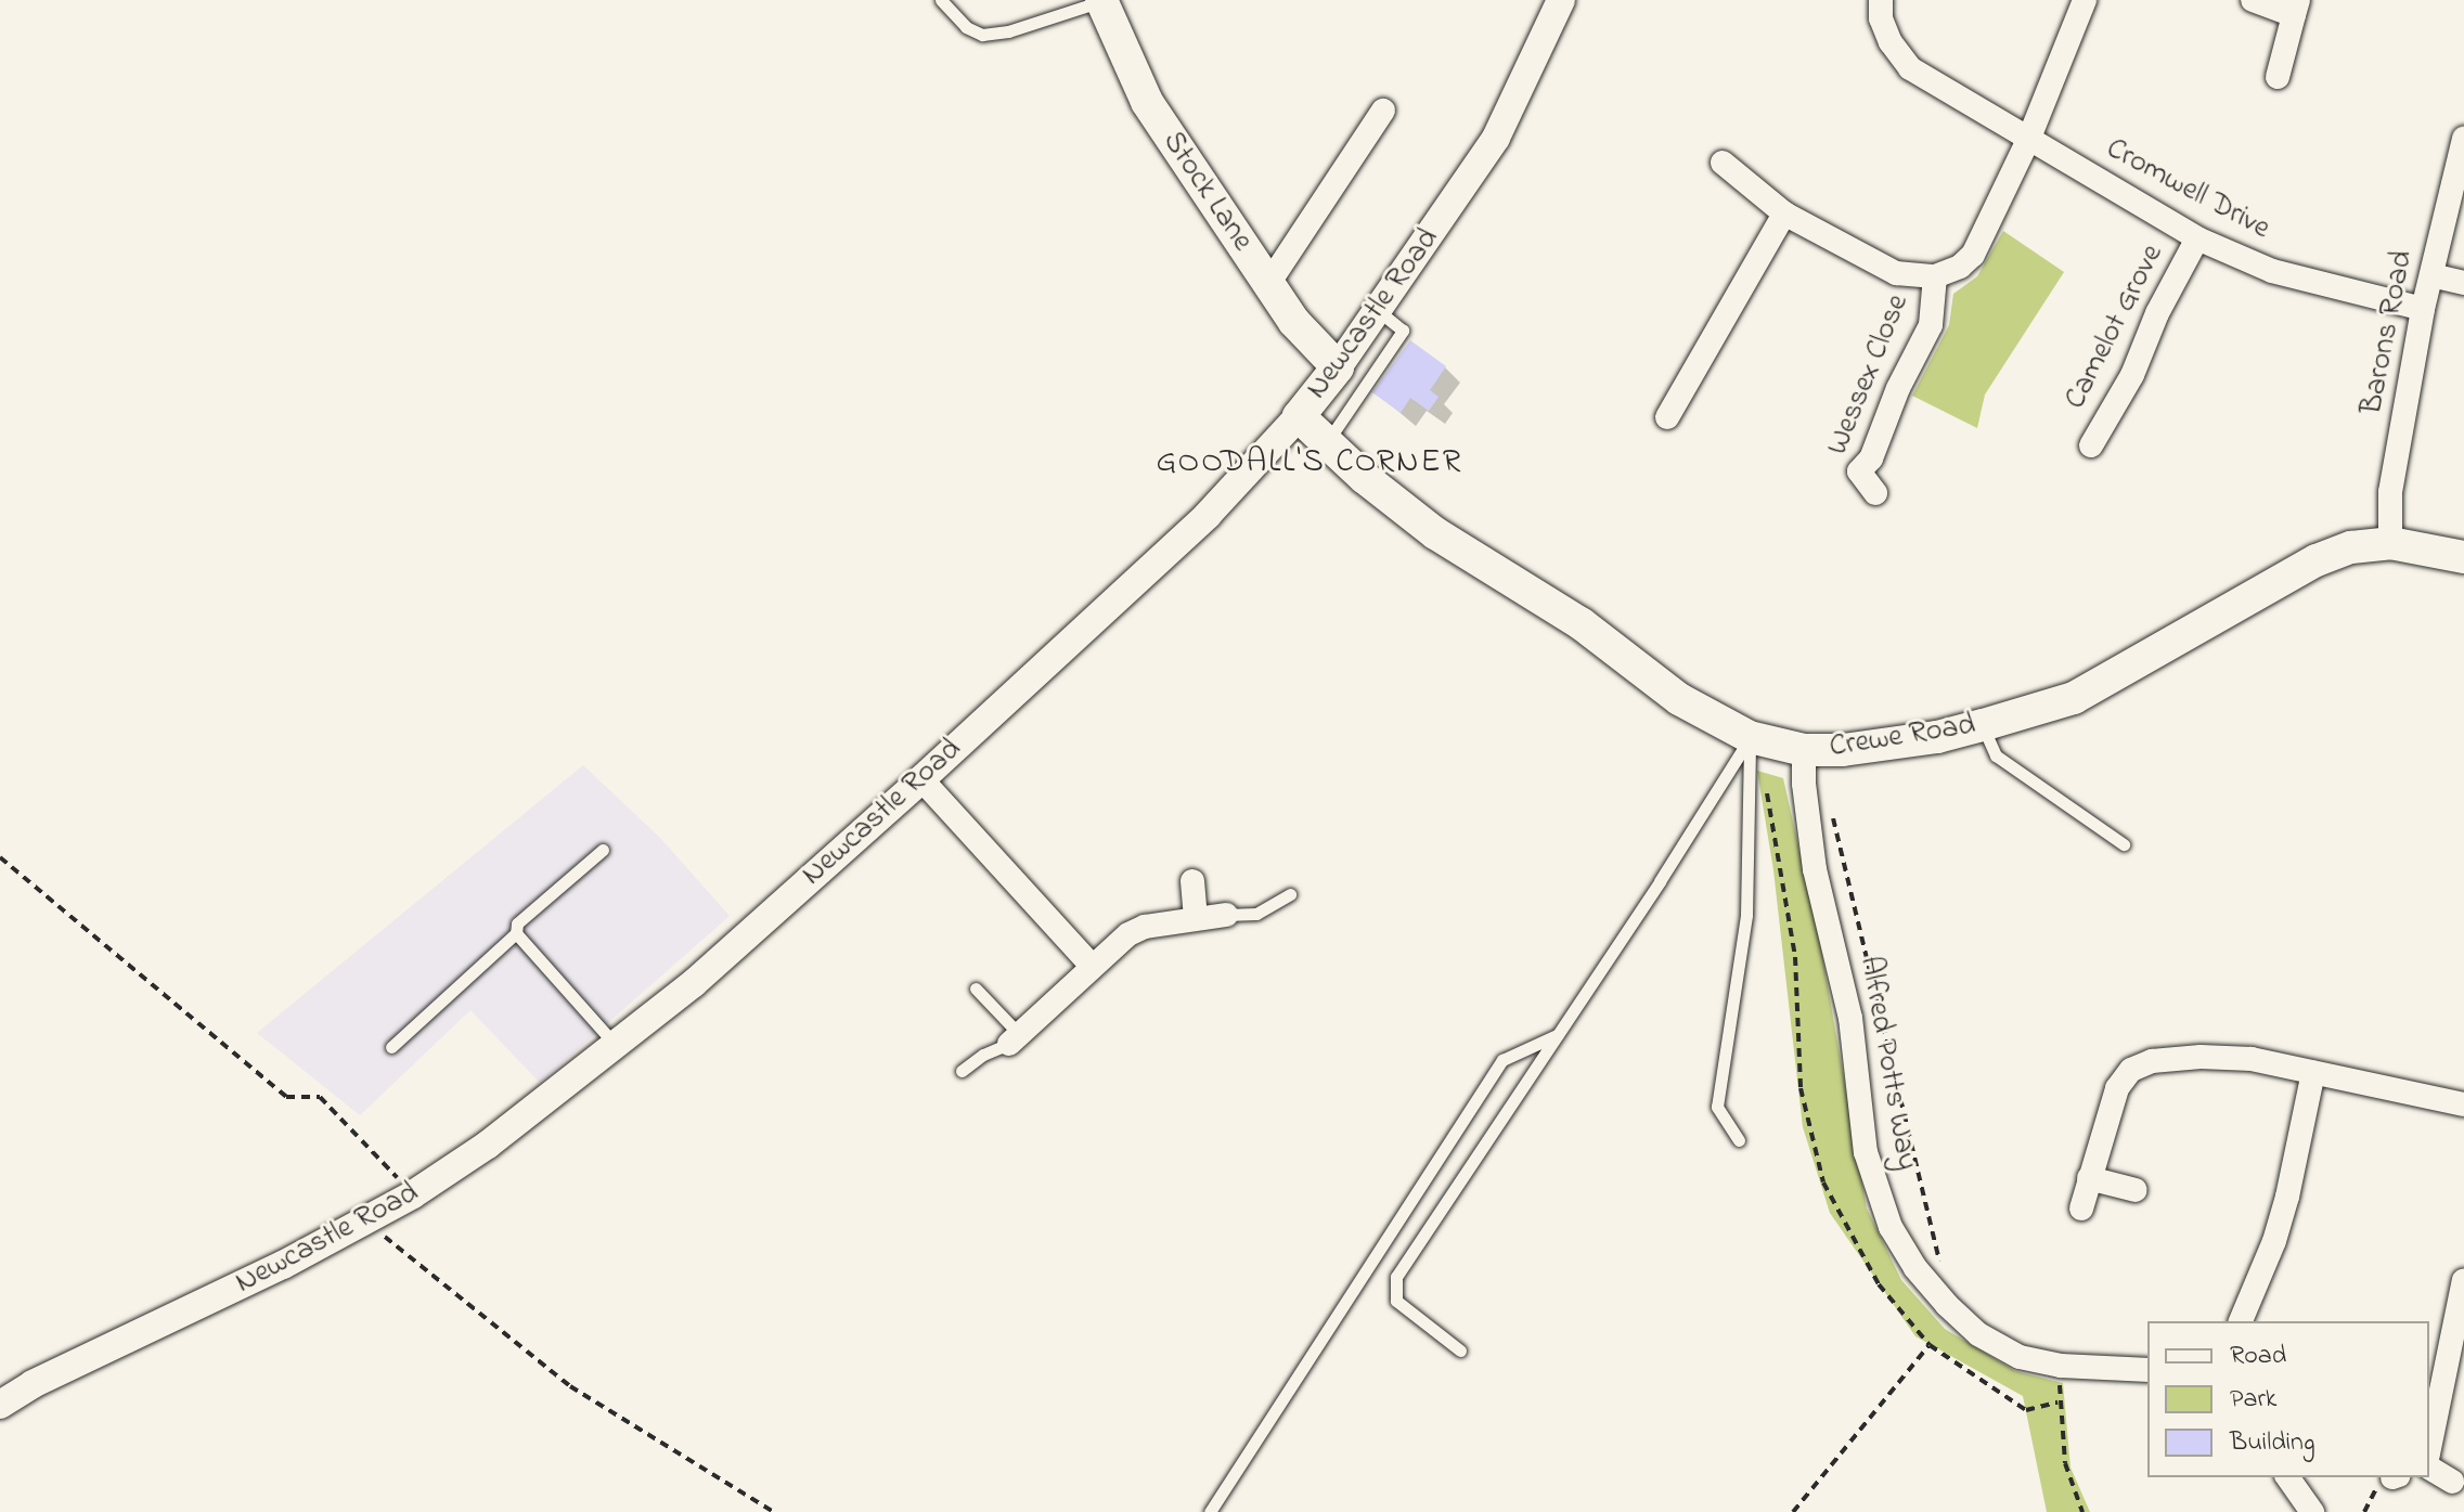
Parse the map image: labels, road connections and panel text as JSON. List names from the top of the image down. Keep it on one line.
{"streets":{"main road":["Stock Lane","Newcastle Road","Crewe Road"],"street":["Cromwell Drive","Camelot Grove","Barons Road","Wessex Close","Alfred Potts Way"]},"crossings":[["Cromwell Drive","Camelot Grove"],["Cromwell Drive","Barons Road"],["Cromwell Drive","Wessex Close"],["Stock Lane","Newcastle Road"],["Newcastle Road","Crewe Road"],["Barons Road","Crewe Road"],["Crewe Road","Alfred Potts Way"]],"districts":["GOODALL'S CORNER"],"legend":["Road","Park","Building"]}
